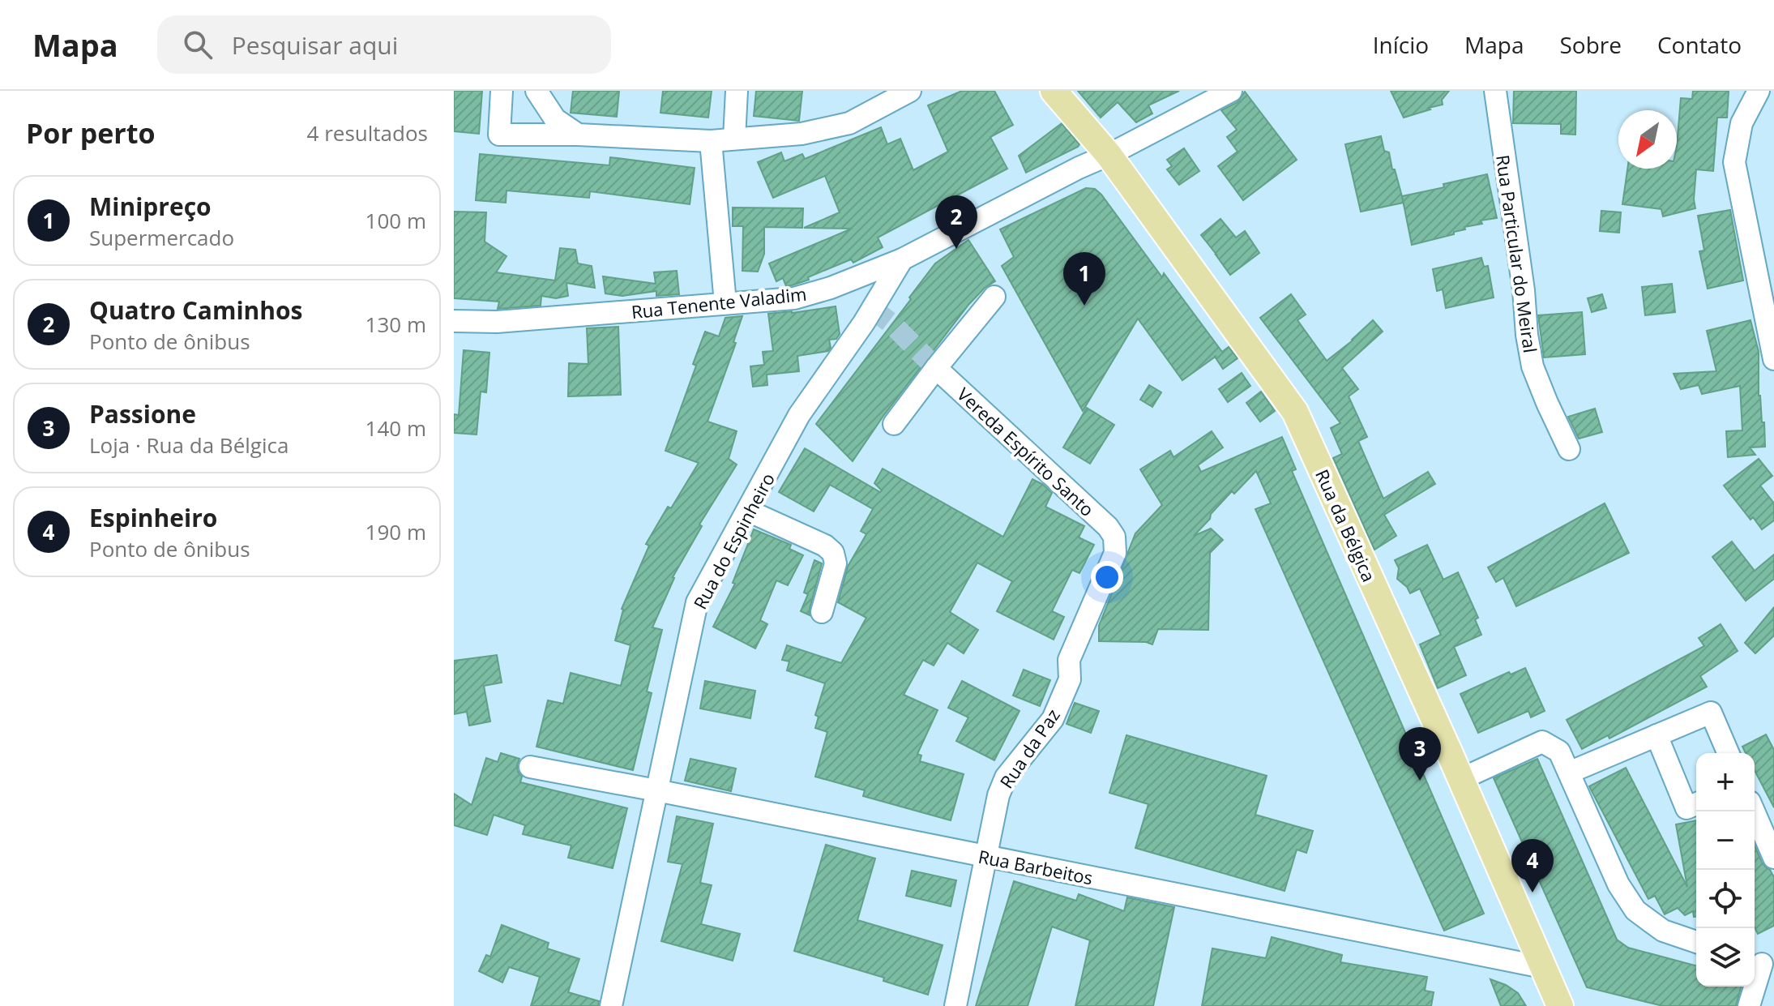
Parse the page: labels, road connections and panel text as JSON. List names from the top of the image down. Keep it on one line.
{"streets":{"main road":["Rua da Bélgica"],"street":["Rua Particular do Meiral","Rua Tenente Valadim","Vereda Espírito Santo","Rua do Espinheiro","Rua da Paz","Rua Barbeitos"]},"crossings":[["Rua Tenente Valadim","Rua da Bélgica"],["Rua Tenente Valadim","Rua do Espinheiro"],["Vereda Espírito Santo","Rua da Paz"],["Rua da Bélgica","Rua Barbeitos"],["Rua do Espinheiro","Rua Barbeitos"],["Rua da Paz","Rua Barbeitos"]],"north":"bottom left","page":{"header":"Mapa","search":"Pesquisar aqui","nav":["Início","Mapa","Sobre","Contato"],"heading":["Por perto","4 resultados"],"list":[{"mark":"1","name":"Minipreço","note":"Supermercado","value":"100 m"},{"mark":"2","name":"Quatro Caminhos","note":"Ponto de ônibus","value":"130 m"},{"mark":"3","name":"Passione","note":"Loja · Rua da Bélgica","value":"140 m"},{"mark":"4","name":"Espinheiro","note":"Ponto de ônibus","value":"190 m"}],"pins":["2","1","3","4"],"map_buttons":["+","−"]}}
